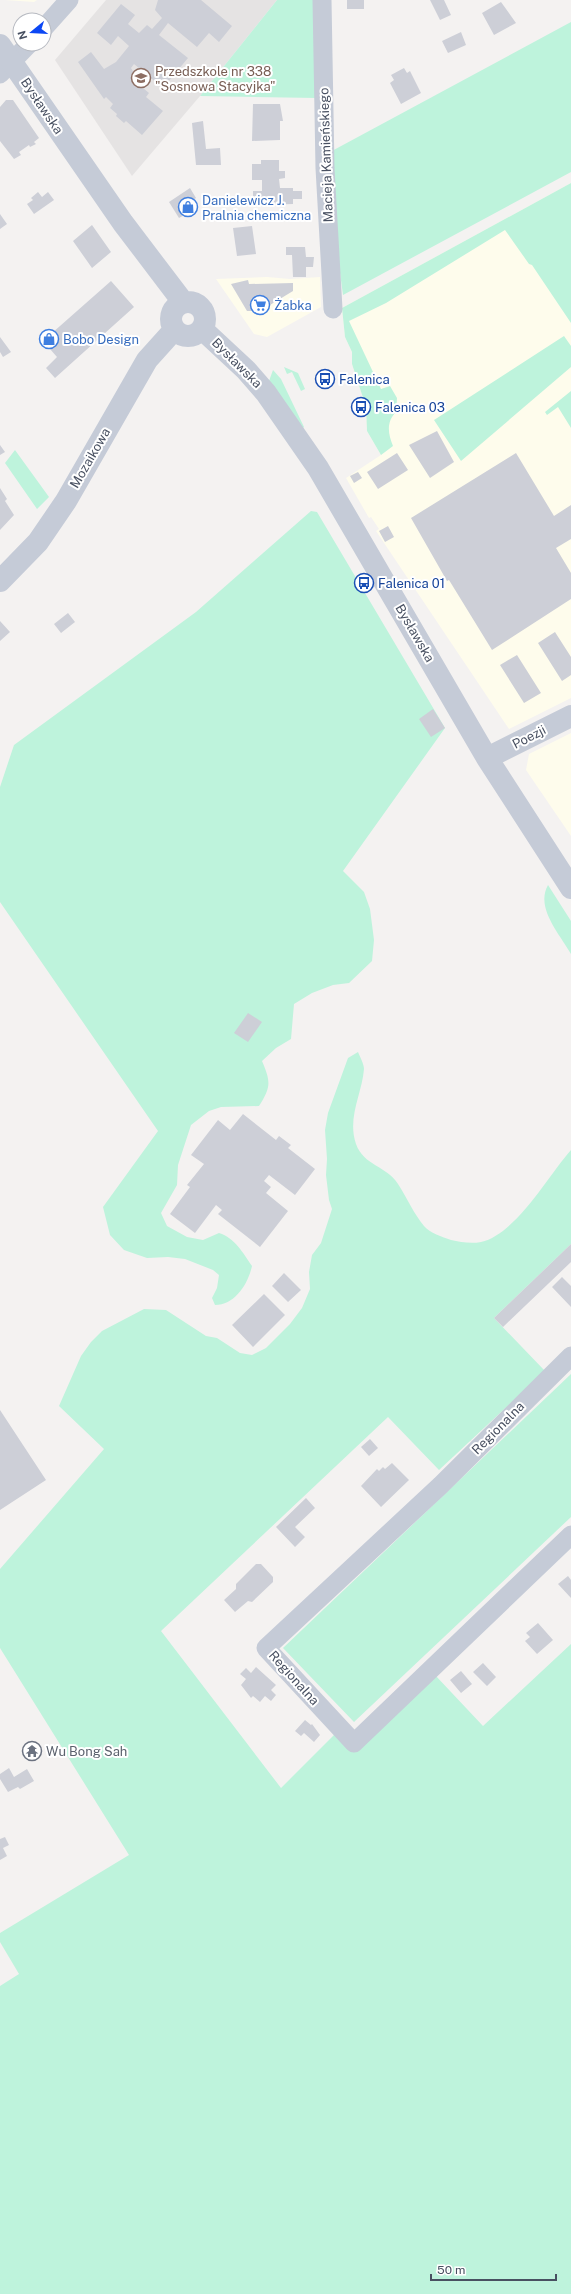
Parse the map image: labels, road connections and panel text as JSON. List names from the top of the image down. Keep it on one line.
{"streets":{"street":["Bysławska","Macieja Kamieńskiego","Mozaikowa","Poezji","Regionalna"]},"crossings":[["Bysławska","Mozaikowa"],["Bysławska","Poezji"]],"places":{"school or university":["Przedszkole nr 338 \"Sosnowa Stacyjka\""],"shop":["Danielewicz J. Pralnia chemiczna","Bobo Design"],"supermarket":["Żabka"],"bus stop":["Falenica","Falenica 03","Falenica 01"],"temple":["Wu Bong Sah"]},"scale_bar":"50 m","north":"left"}
